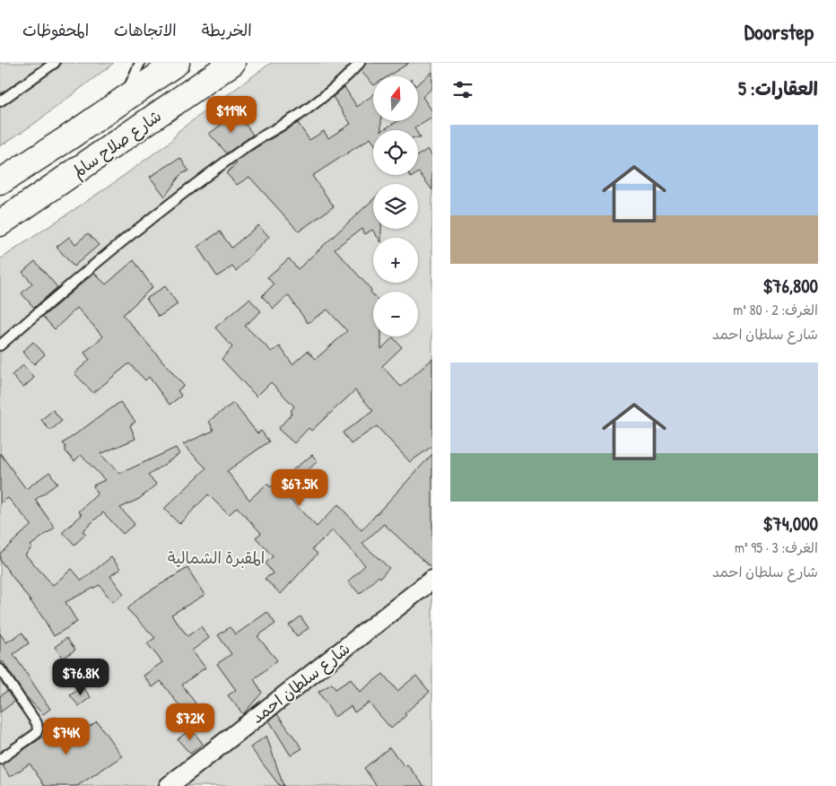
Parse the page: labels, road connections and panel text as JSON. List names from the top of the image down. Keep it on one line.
{"streets":{"highway":["شارع صلاح سالم"],"street":["شارع سلطان احمد"]},"parks":["المقبرة الشمالية"],"north":"top","page":{"header":"Doorstep","nav":["الخريطة","الاتجاهات","المحفوظات"],"heading":"العقارات: 5","map_buttons":["+","−"],"price":["$119K","$67.5K","$76.8K","$72K","$74K"],"list":[{"name":"$76,800","note":"الغرف: 2 · 80 m² · شارع سلطان احمد"},{"name":"$74,000","note":"الغرف: 3 · 95 m² · شارع سلطان احمد"}]}}
